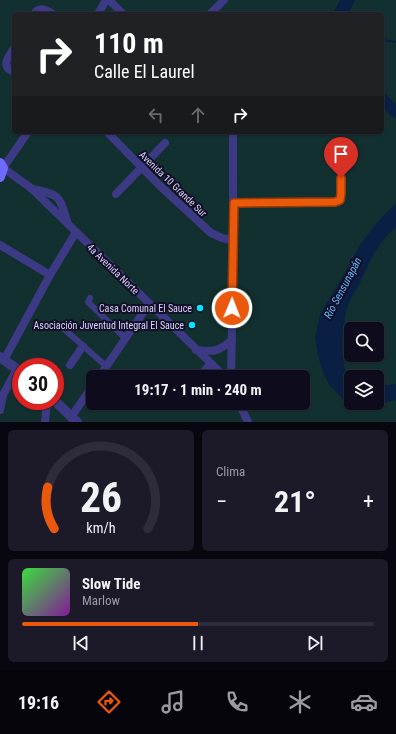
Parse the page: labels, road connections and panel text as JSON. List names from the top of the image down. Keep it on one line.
{"streets":{"street":["Avenida 10 Grande Sur","4a Avenida Norte"]},"water":["Río Sensunapán"],"places":["Casa Comunal El Sauce","Asociación Juventud Integral El Sauce"],"page":{"turn":["110 m","Calle El Laurel"],"limit":"30","trip":"19:17 · 1 min · 240 m","tile":"Clima","heat":["−","21°","+"],"song":["Slow Tide","Marlow"],"tabs":"19:16","gauge":["26","km/h"]}}
